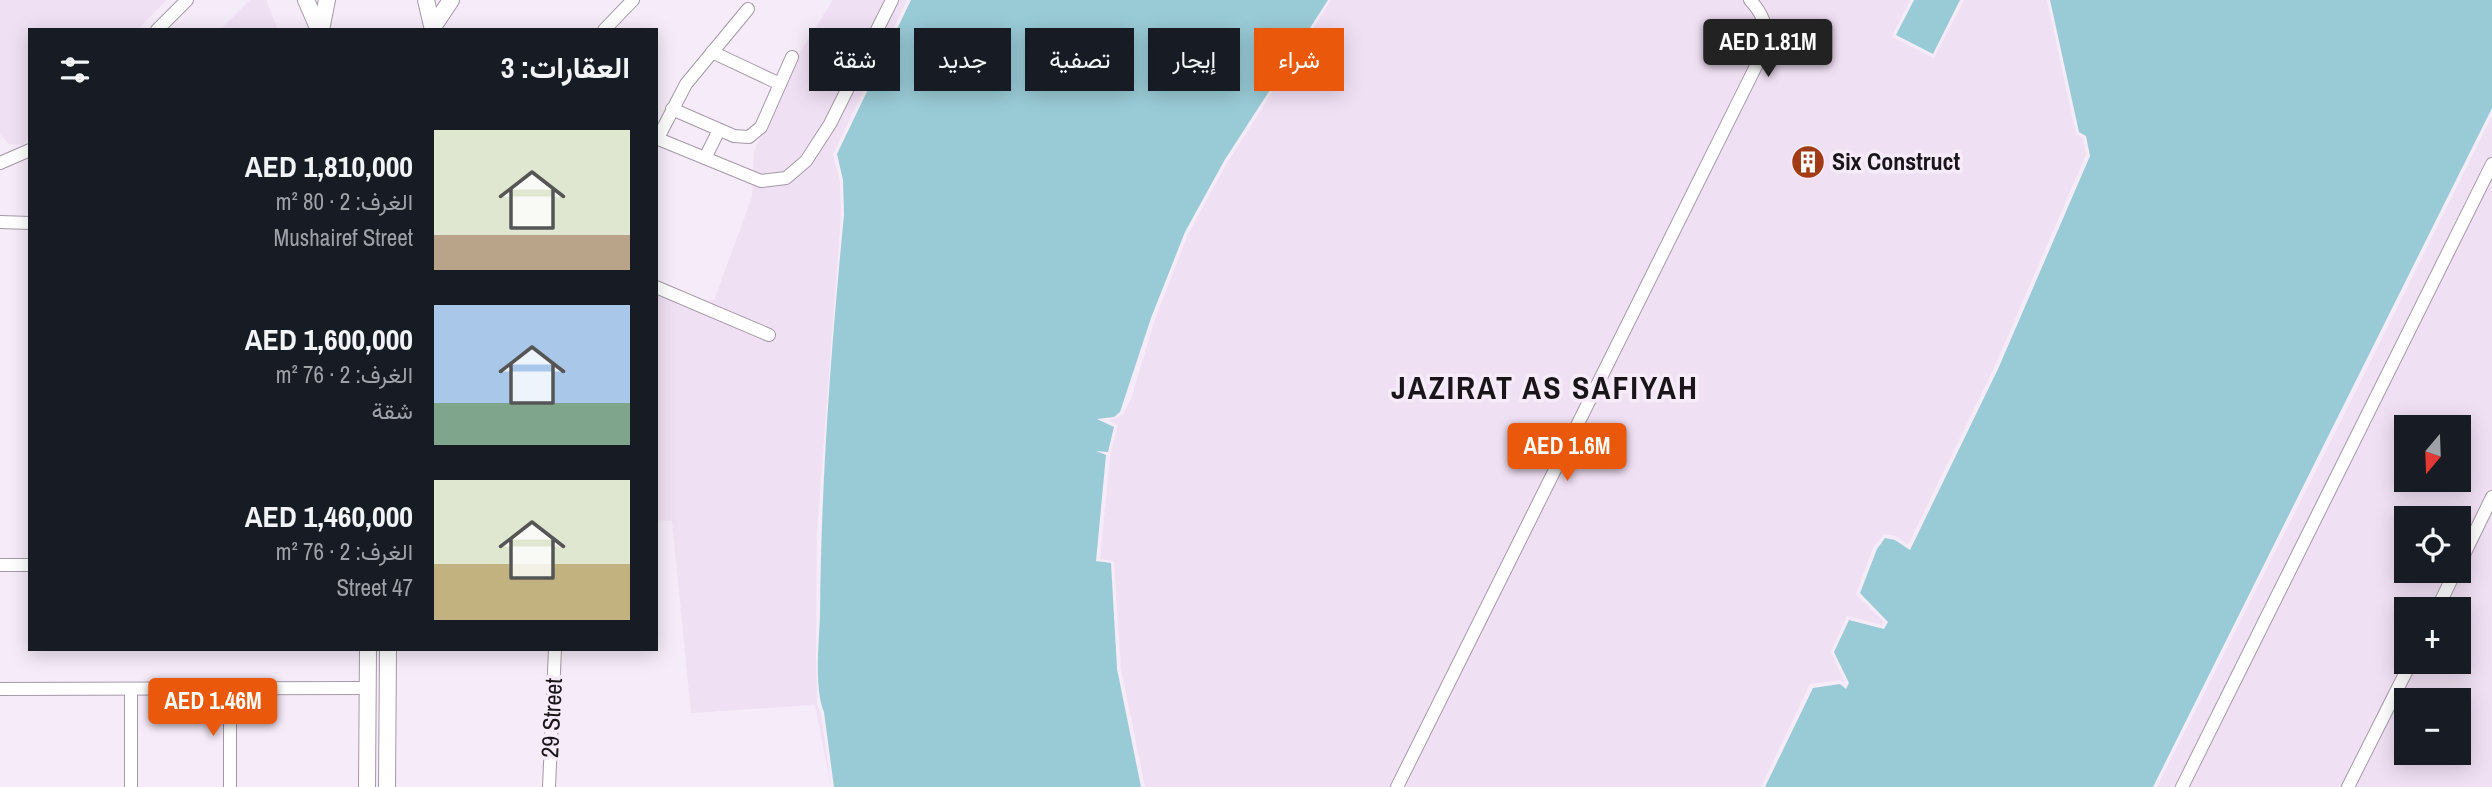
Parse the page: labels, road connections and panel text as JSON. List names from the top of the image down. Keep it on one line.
{"streets":{"street":["29 Street"]},"districts":["JAZIRAT AS SAFIYAH"],"places":{"building":["Six Construct"]},"north":"bottom","page":{"price":["AED 1.81M","AED 1.6M","AED 1.46M"],"chip":["شراء","إيجار","تصفية","جديد","شقة"],"heading":"العقارات: 3","list":[{"name":"AED 1,810,000","note":"الغرف: 2 · 80 m² · Mushairef Street"},{"name":"AED 1,600,000","note":"الغرف: 2 · 76 m² · شقة"},{"name":"AED 1,460,000","note":"الغرف: 2 · 76 m² · 47 Street"}],"map_buttons":["+","−"]}}
